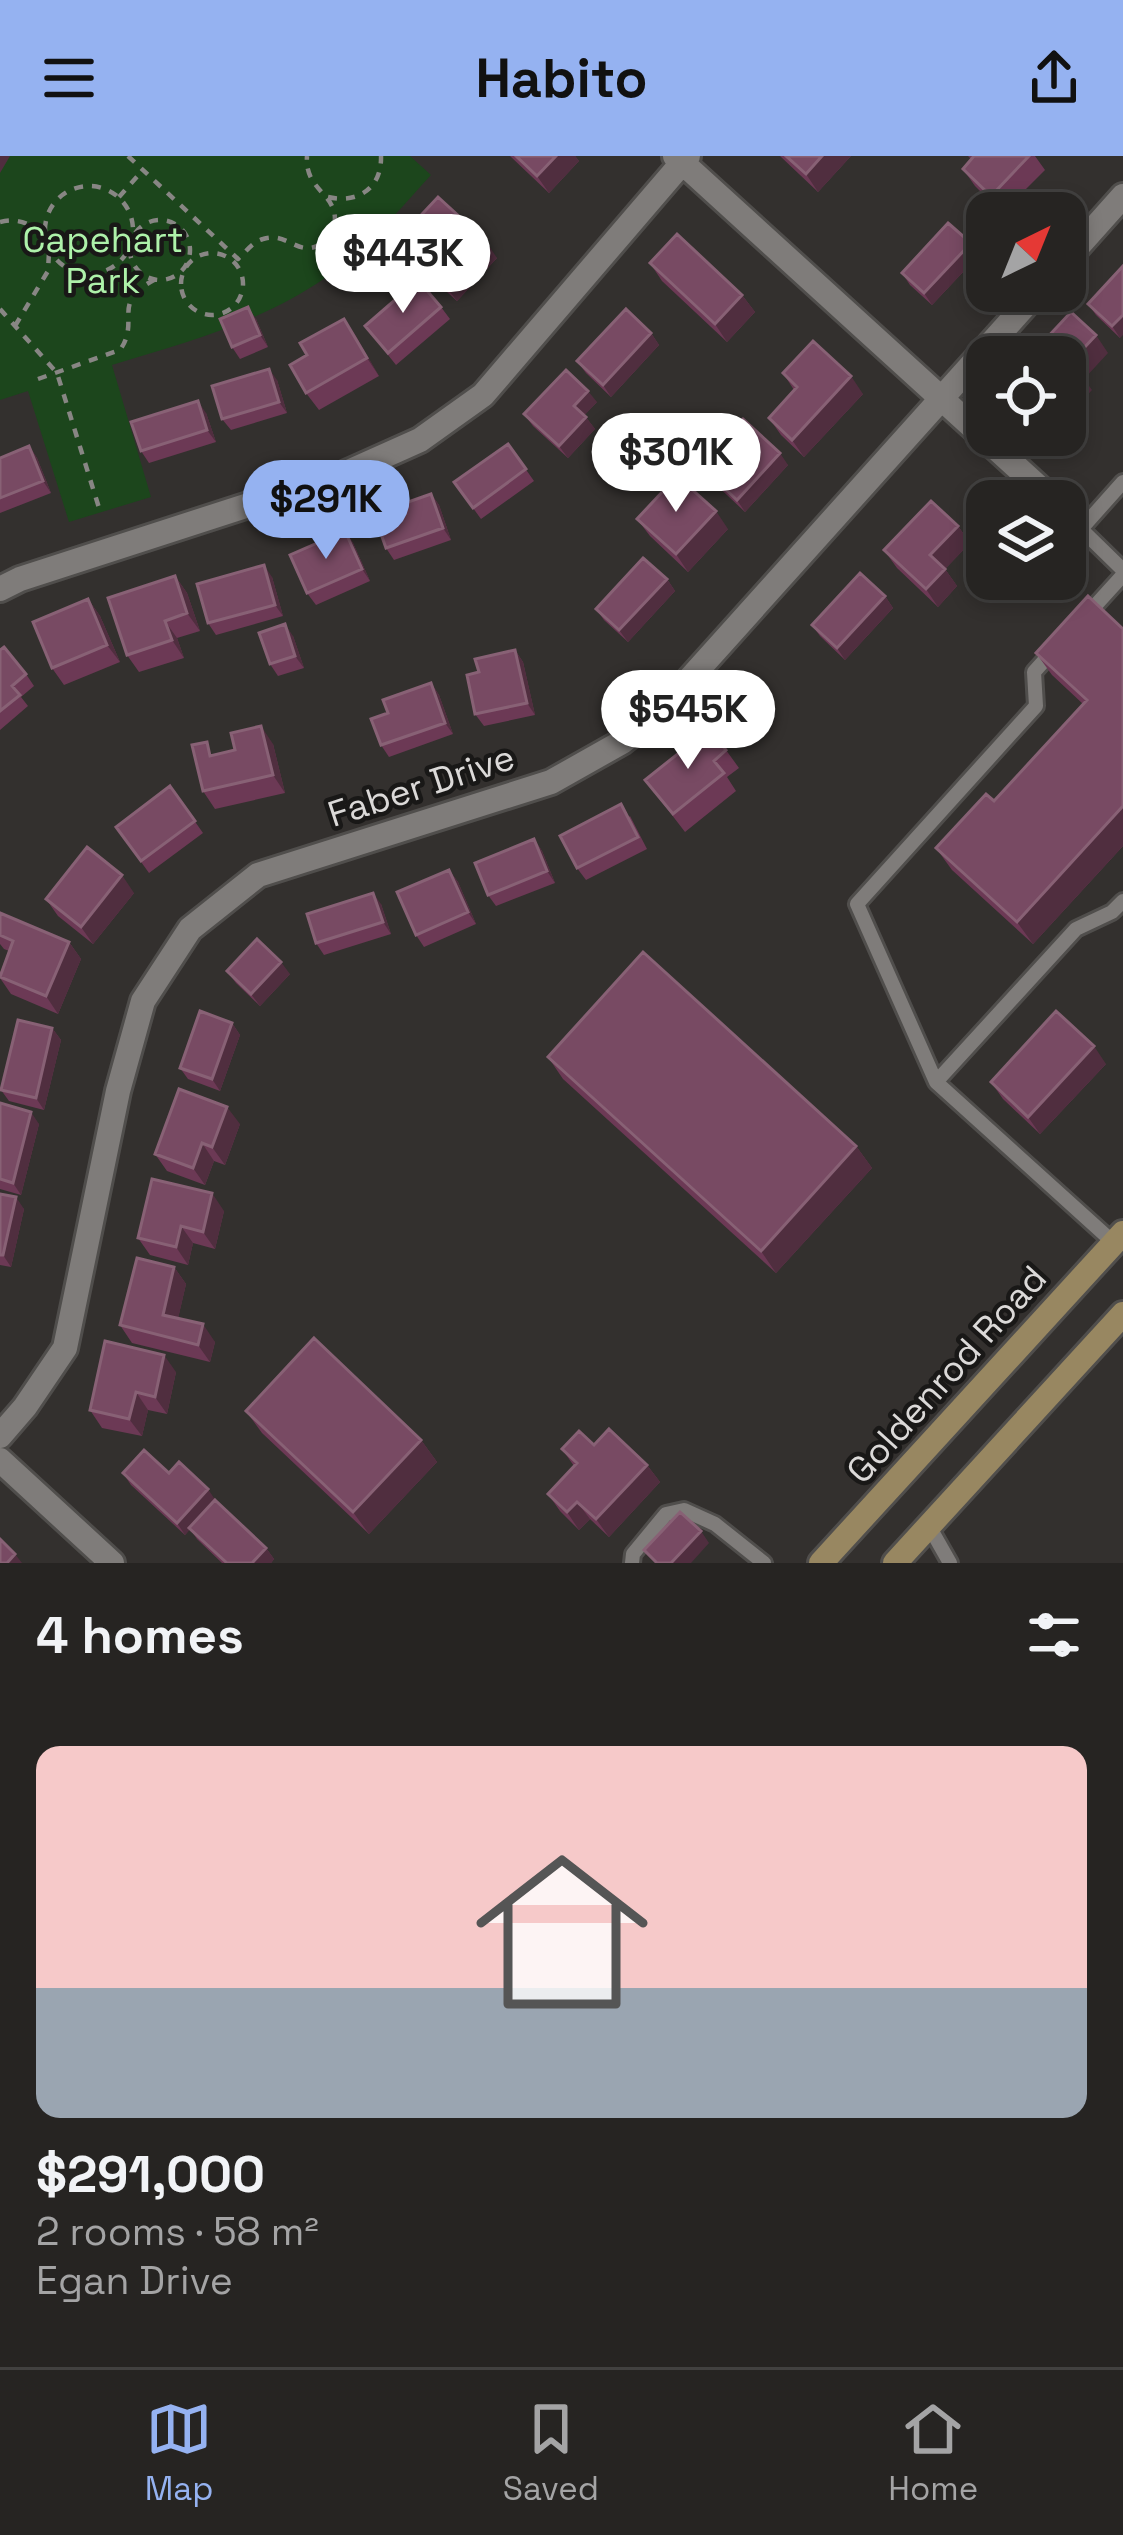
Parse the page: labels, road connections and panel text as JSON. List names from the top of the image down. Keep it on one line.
{"streets":{"main road":["Goldenrod Road"],"street":["Faber Drive"]},"parks":["Capehart Park"],"north":"top right","page":{"header":"Habito","price":["$443K","$301K","$291K","$545K"],"heading":"4 homes","list":[{"name":"$291,000","note":"2 rooms · 58 m² · Egan Drive"}],"tabs":["Map","Saved","Home"]}}
